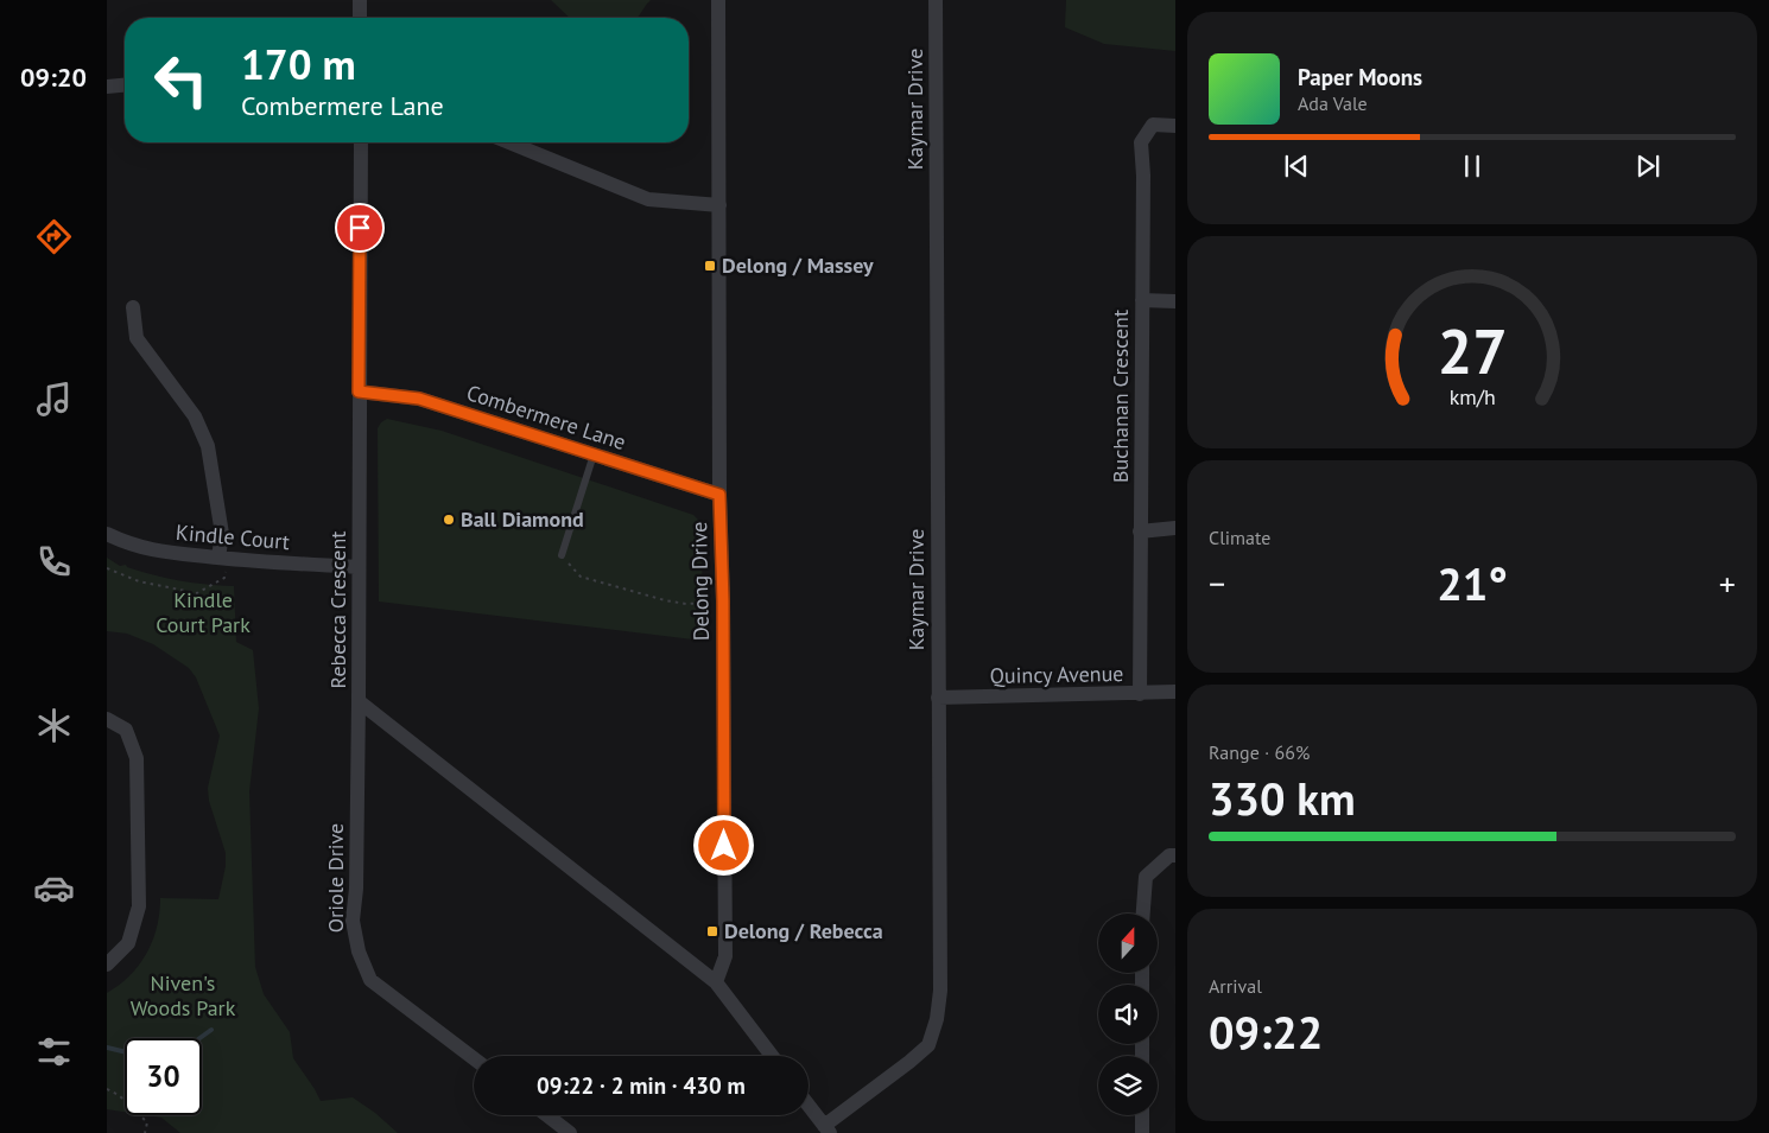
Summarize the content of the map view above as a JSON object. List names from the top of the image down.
{
  "streets": {
    "street": [
      "Kaymar Drive",
      "Buchanan Crescent",
      "Combermere Lane",
      "Kindle Court",
      "Delong Drive",
      "Rebecca Crescent",
      "Quincy Avenue",
      "Oriole Drive"
    ]
  },
  "crossings": [
    ["Kaymar Drive", "Quincy Avenue"],
    ["Buchanan Crescent", "Quincy Avenue"],
    ["Combermere Lane", "Delong Drive"],
    ["Combermere Lane", "Rebecca Crescent"],
    ["Kindle Court", "Rebecca Crescent"],
    ["Delong Drive", "Rebecca Crescent"],
    ["Rebecca Crescent", "Oriole Drive"]
  ],
  "parks": ["Kindle Court Park", "Niven's Woods Park"],
  "places": {
    "transit": ["Delong / Massey", "Delong / Rebecca"],
    "other": ["Ball Diamond"]
  },
  "north": "top",
  "page": {
    "tabs": "09:20",
    "turn": ["170 m", "Combermere Lane"],
    "song": ["Paper Moons", "Ada Vale"],
    "tile": [
      "Climate",
      ["Range · 66%", "330 km"],
      ["Arrival", "09:22"]
    ],
    "heat": ["−", "21°", "+"],
    "limit": "30",
    "trip": "09:22 · 2 min · 430 m",
    "gauge": ["27", "km/h"]
  }
}
